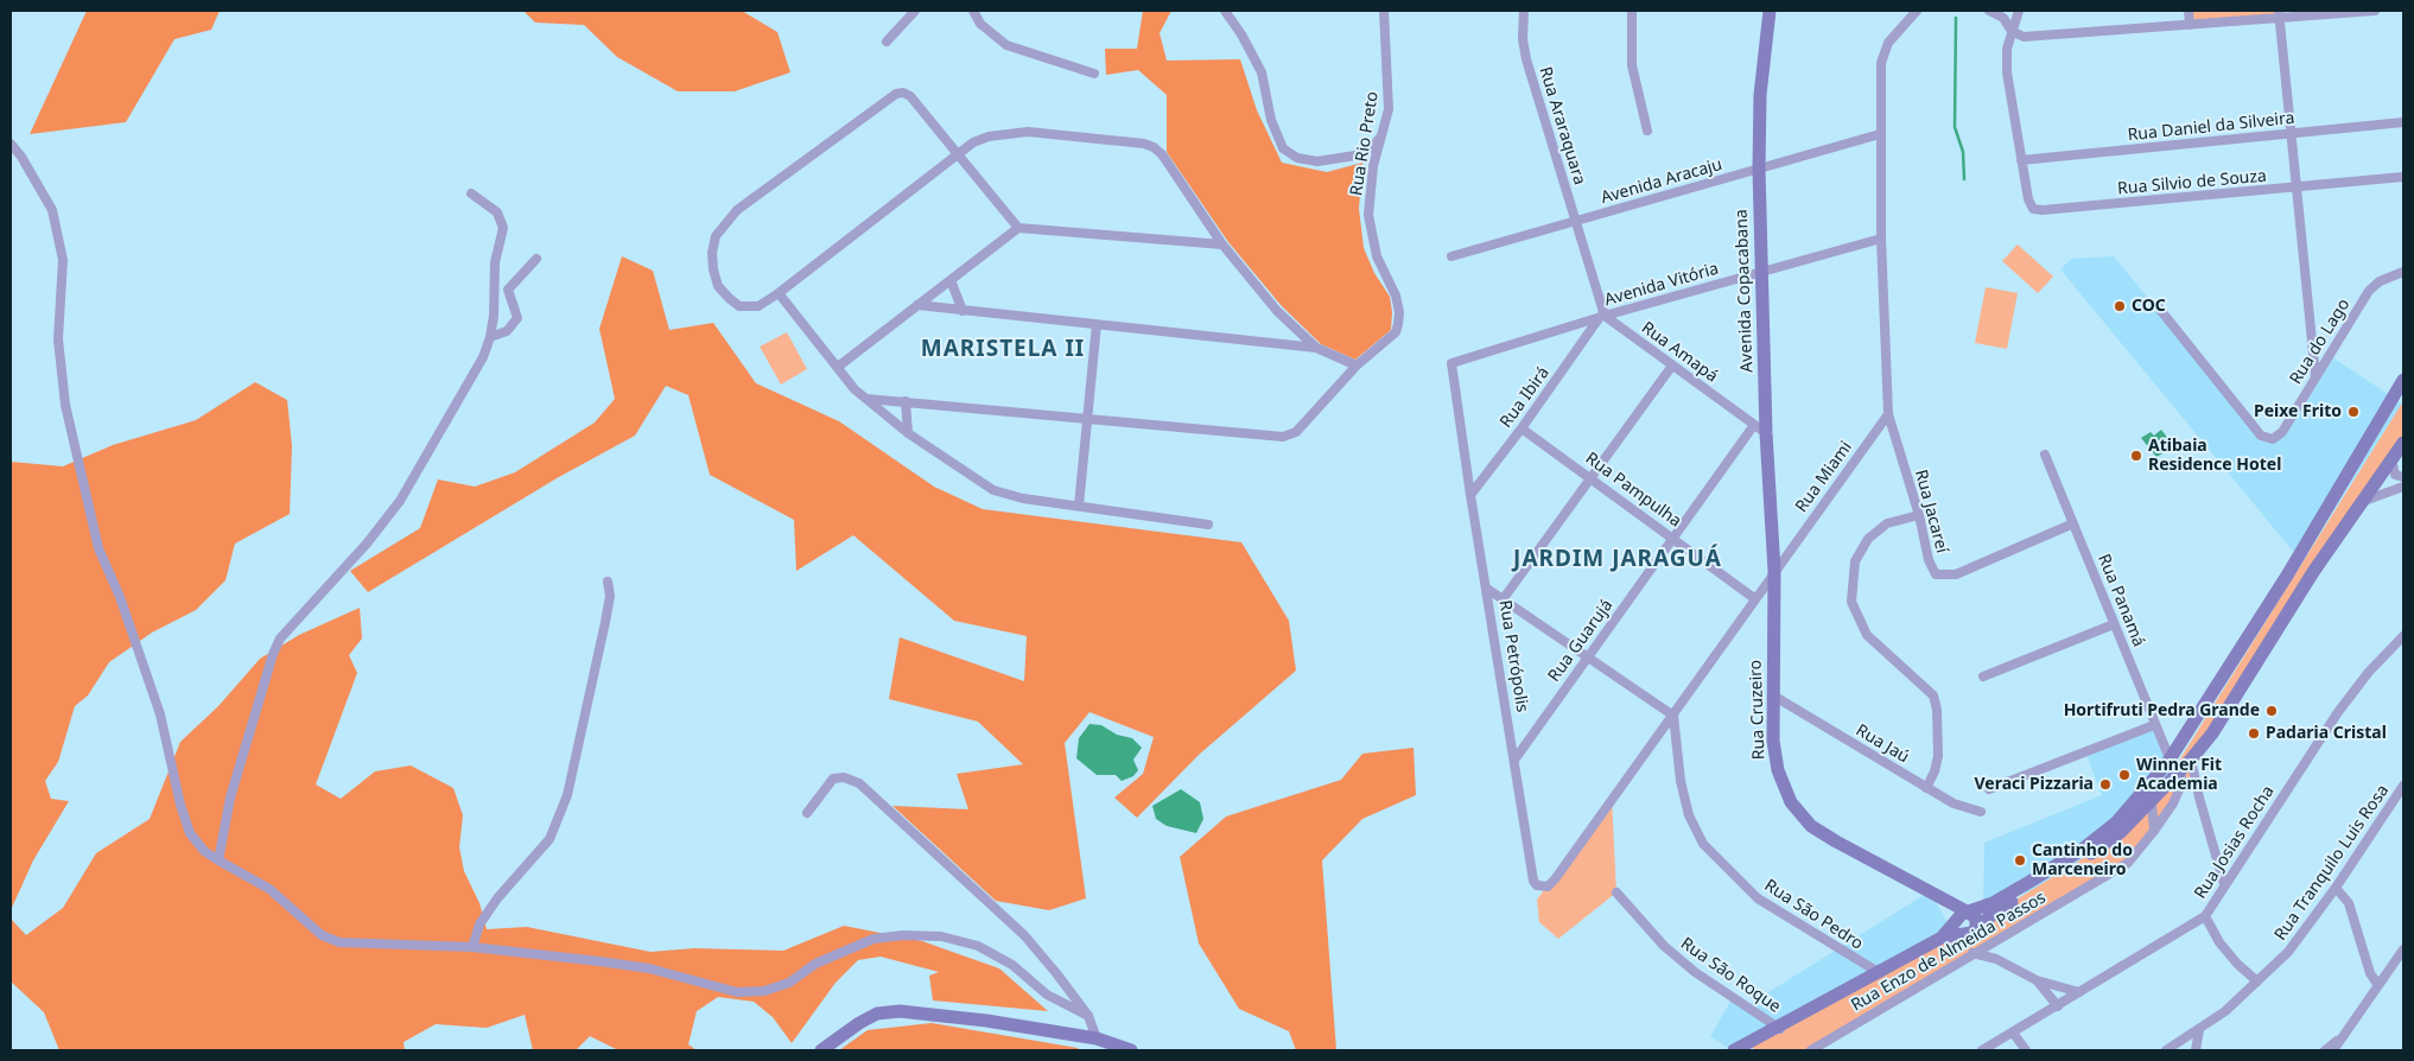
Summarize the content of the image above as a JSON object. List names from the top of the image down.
{
  "streets": {
    "main road": ["Avenida Copacabana", "Rua Cruzeiro"],
    "street": [
      "Rua Araraquara",
      "Rua Daniel da Silveira",
      "Rua Rio Preto",
      "Avenida Aracaju",
      "Rua Silvio de Souza",
      "Avenida Vitória",
      "Rua do Lago",
      "Rua Amapá",
      "Rua Ibirá",
      "Rua Miami",
      "Rua Pampulha",
      "Rua Jacareí",
      "Rua Panamá",
      "Rua Guarujá",
      "Rua Petrópolis",
      "Rua Jaú",
      "Rua Josias Rocha",
      "Rua Tranquilo Luis Rosa",
      "Rua São Pedro",
      "Rua Enzo de Almeida Passos",
      "Rua São Roque"
    ]
  },
  "crossings": [
    ["Rua Araraquara", "Avenida Aracaju"],
    ["Rua Araraquara", "Avenida Vitória"],
    ["Rua Araraquara", "Rua Amapá"],
    ["Rua Araraquara", "Rua Ibirá"],
    ["Rua Daniel da Silveira", "Rua Silvio de Souza"],
    ["Avenida Aracaju", "Avenida Copacabana"],
    ["Avenida Vitória", "Avenida Copacabana"],
    ["Avenida Vitória", "Rua Amapá"],
    ["Avenida Vitória", "Rua Ibirá"],
    ["Avenida Vitória", "Rua Petrópolis"],
    ["Avenida Copacabana", "Rua Amapá"],
    ["Avenida Copacabana", "Rua Miami"],
    ["Avenida Copacabana", "Rua Cruzeiro"],
    ["Rua Amapá", "Rua Ibirá"],
    ["Rua Amapá", "Rua Guarujá"],
    ["Rua Ibirá", "Rua Pampulha"],
    ["Rua Ibirá", "Rua Petrópolis"],
    ["Rua Miami", "Rua Pampulha"],
    ["Rua Miami", "Rua Jacareí"],
    ["Rua Miami", "Rua Petrópolis"],
    ["Rua Miami", "Rua Cruzeiro"],
    ["Rua Miami", "Rua São Pedro"],
    ["Rua Pampulha", "Rua Guarujá"],
    ["Rua Jacareí", "Rua Panamá"],
    ["Rua Guarujá", "Rua Petrópolis"],
    ["Rua Cruzeiro", "Rua Jaú"]
  ],
  "districts": ["MARISTELA II", "JARDIM JARAGUÁ"],
  "places": [
    "COC",
    "Peixe Frito",
    "Atibaia Residence Hotel",
    "Hortifruti Pedra Grande",
    "Padaria Cristal",
    "Winner Fit Academia",
    "Veraci Pizzaria",
    "Cantinho do Marceneiro"
  ]
}
